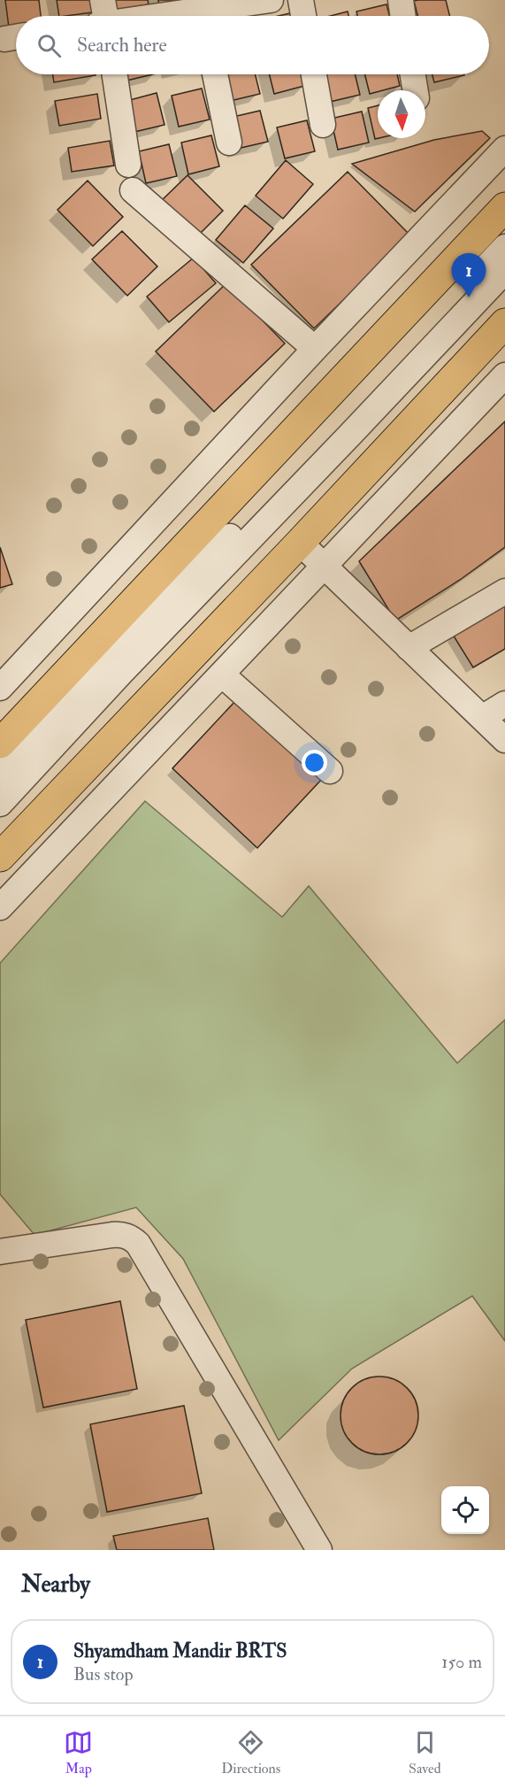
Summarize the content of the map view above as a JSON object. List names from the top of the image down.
{
  "north": "bottom",
  "page": {
    "search": "Search here",
    "pins": "1",
    "heading": "Nearby",
    "list": [
      {
        "mark": "1",
        "name": "Shyamdham Mandir BRTS",
        "note": "Bus stop",
        "value": "150 m"
      }
    ],
    "nav": ["Map", "Directions", "Saved"]
  }
}
